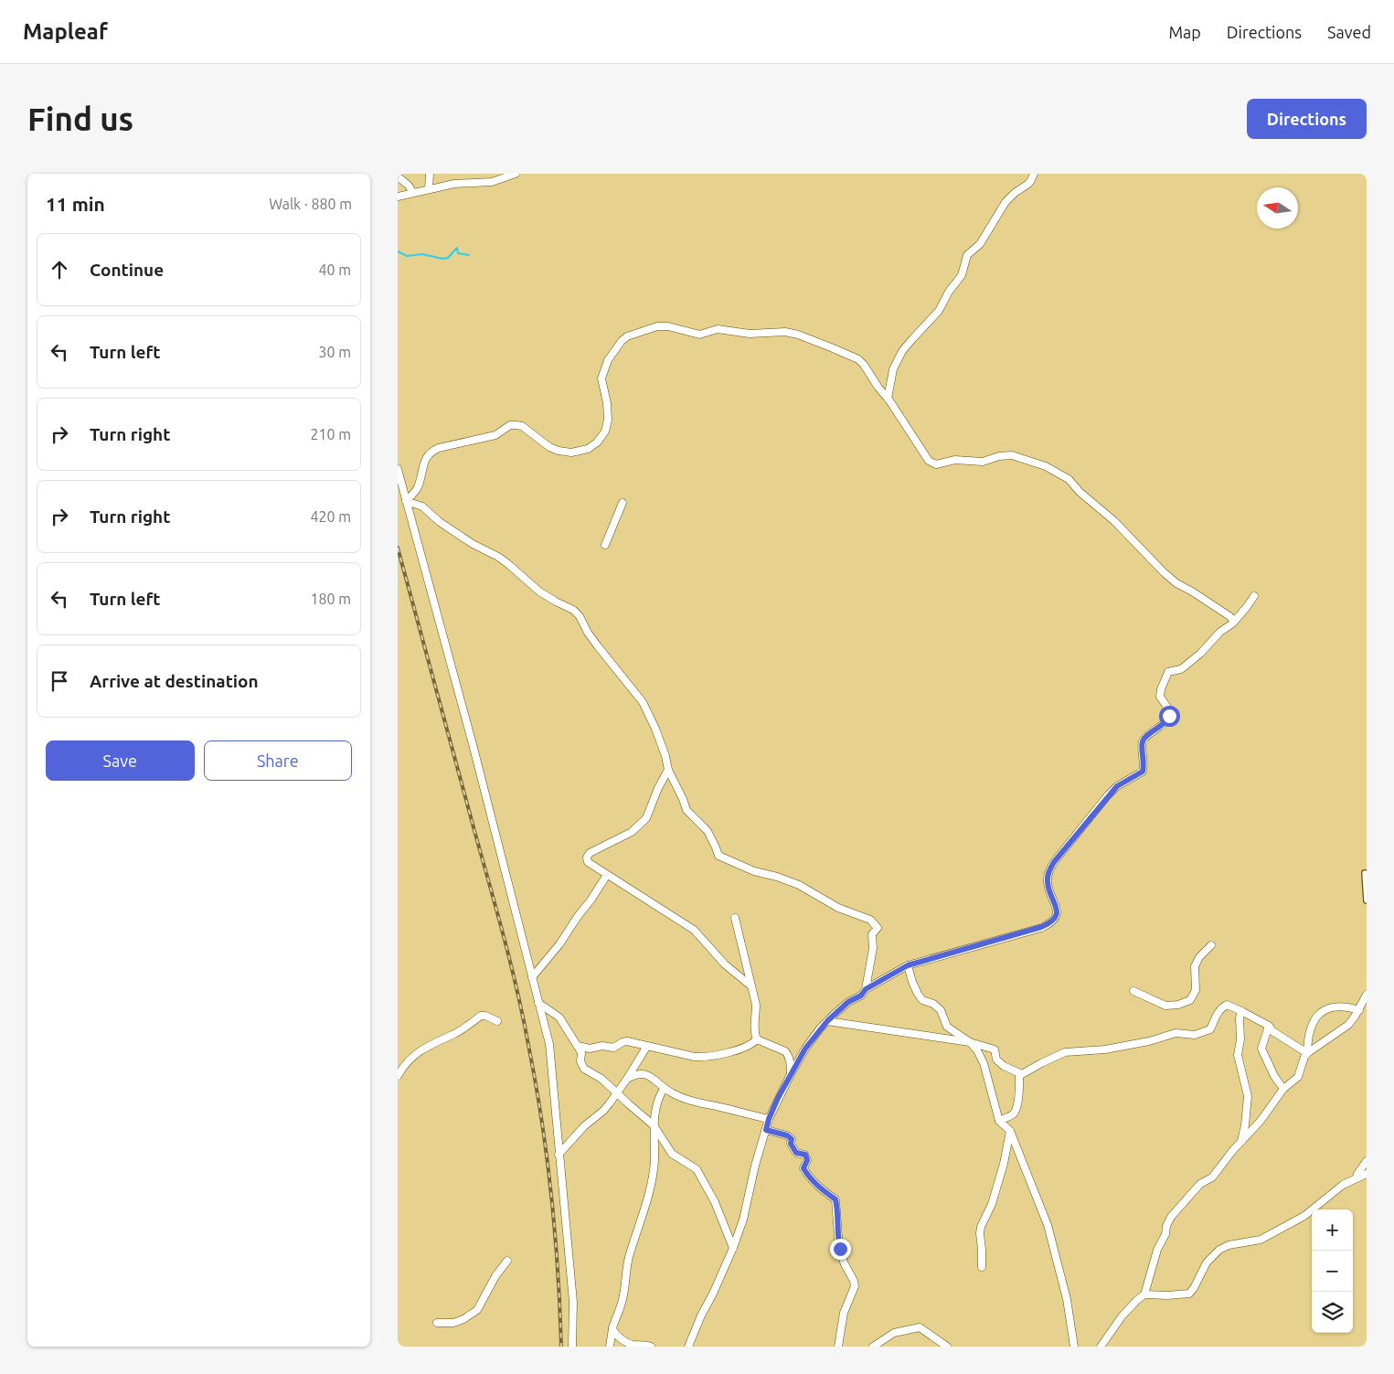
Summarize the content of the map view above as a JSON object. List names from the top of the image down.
{
  "north": "left",
  "page": {
    "header": "Mapleaf",
    "nav": ["Map", "Directions", "Saved"],
    "buttons": [
      "Directions",
      ["Save", "Share"]
    ],
    "title": "Find us",
    "heading": ["11 min", "Walk · 880 m"],
    "list": [
      ["Continue", "40 m"],
      ["Turn left", "30 m"],
      ["Turn right", "210 m"],
      ["Turn right", "420 m"],
      ["Turn left", "180 m"],
      "Arrive at destination"
    ],
    "map_buttons": ["+", "−"]
  }
}
